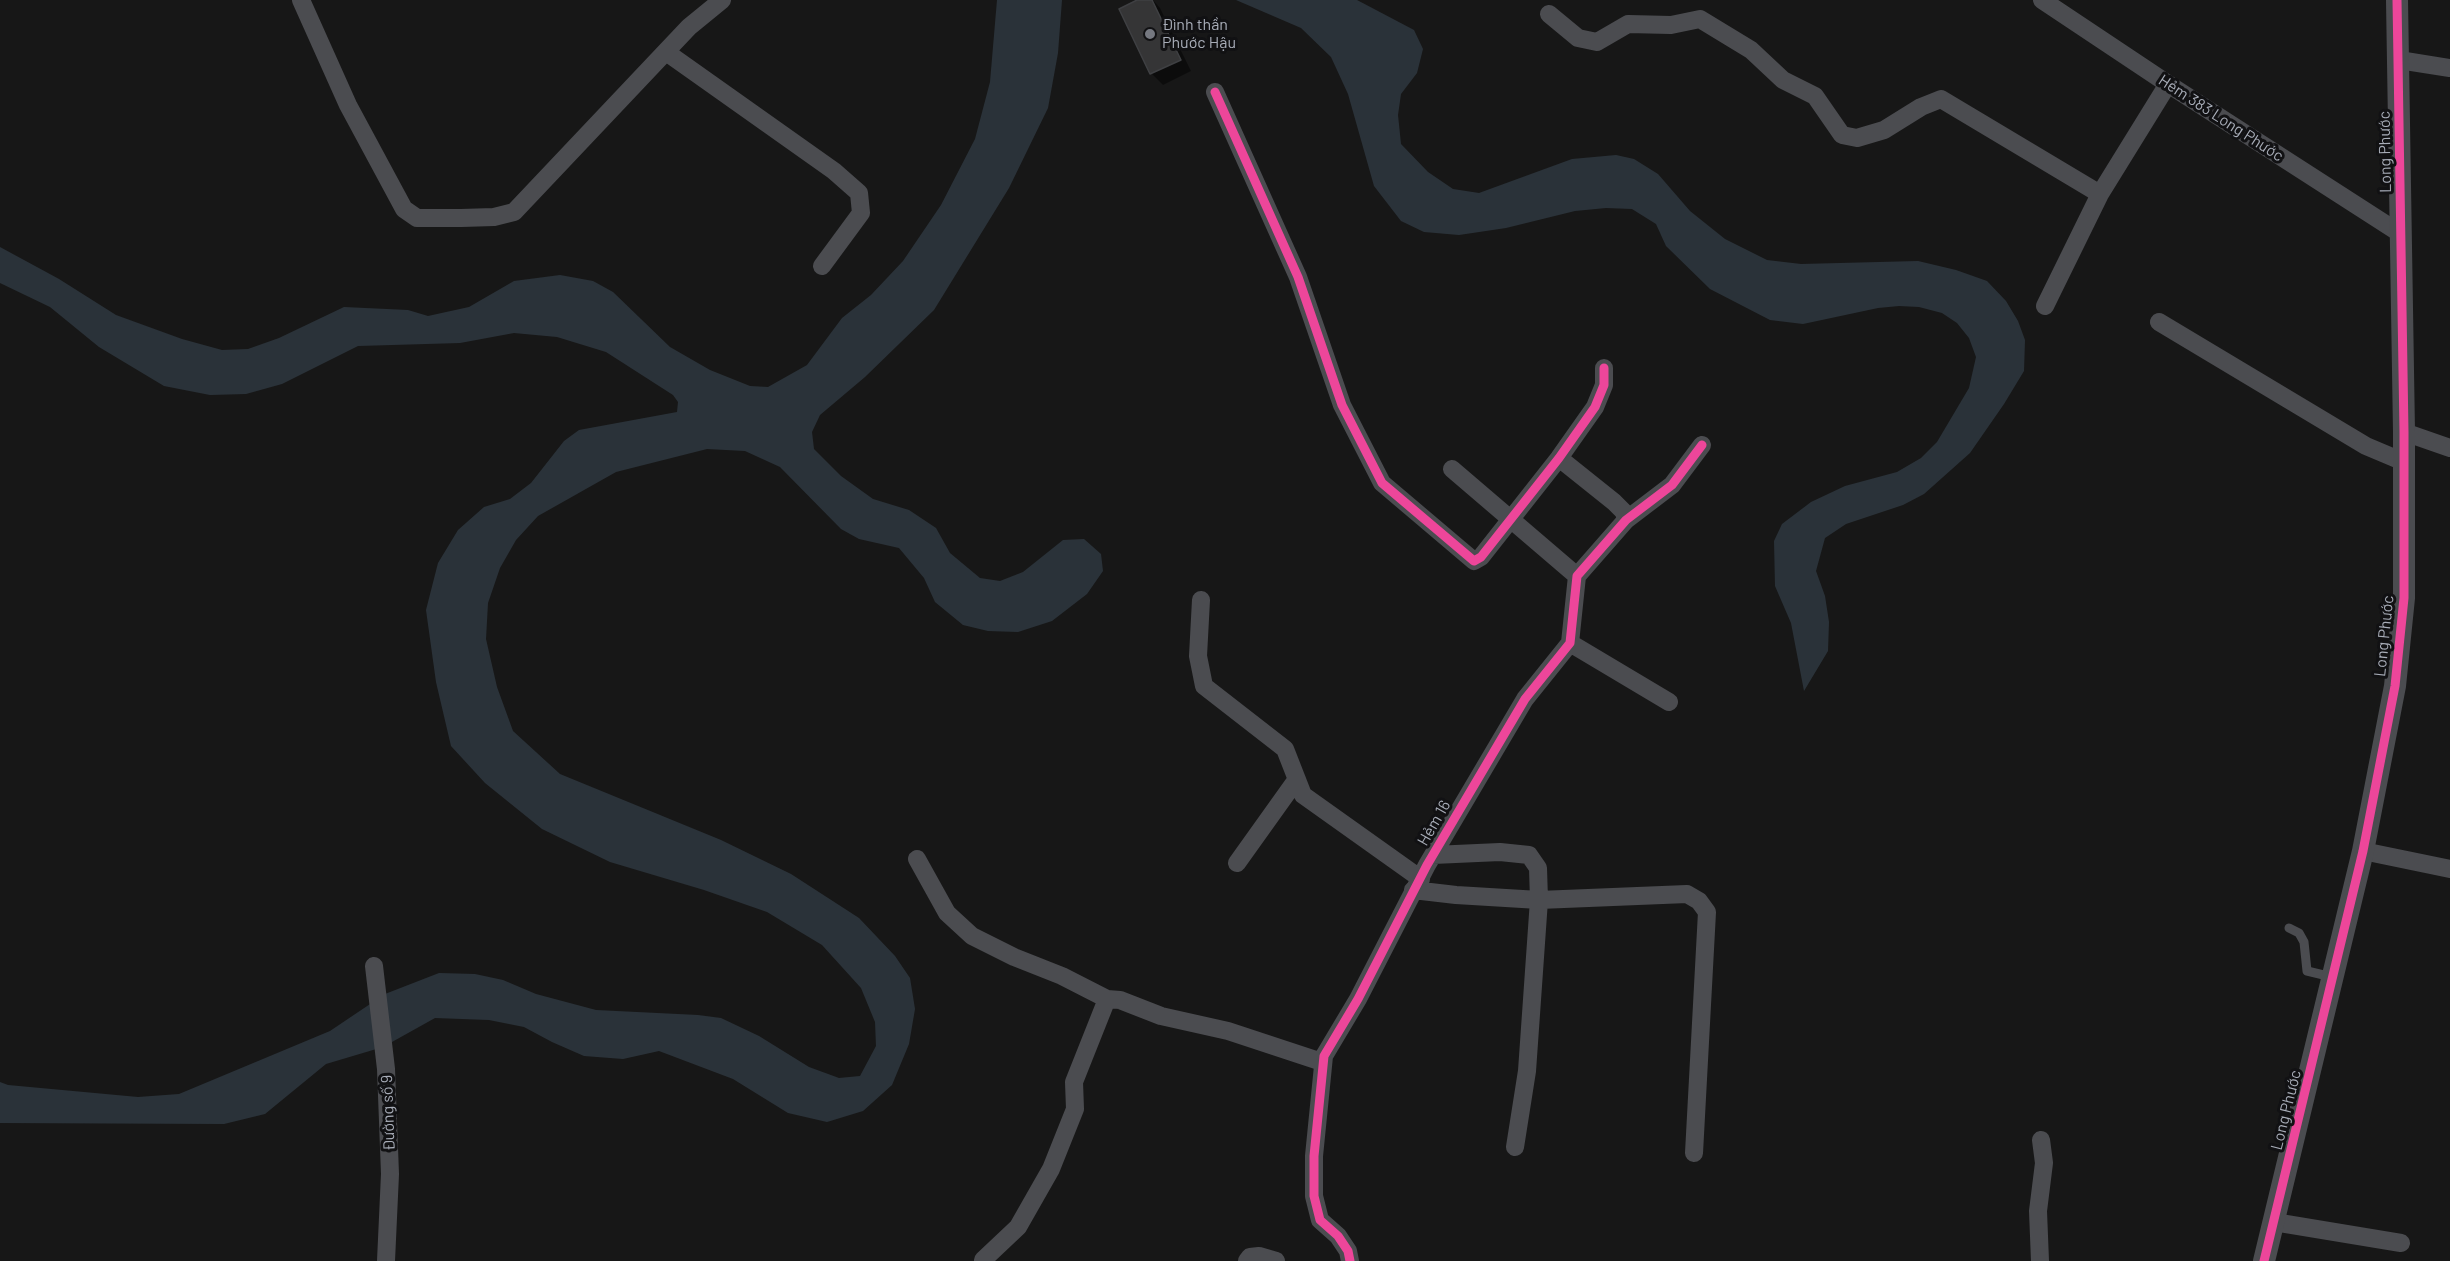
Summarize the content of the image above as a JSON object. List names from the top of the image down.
{
  "streets": {
    "street": [
      "Hẻm 383 Long Phước",
      "Long Phước",
      "Hẻm 16",
      "Đường số 9"
    ]
  },
  "crossings": [
    ["Hẻm 383 Long Phước", "Long Phước"]
  ],
  "places": ["Đình thần Phước Hậu"]
}
